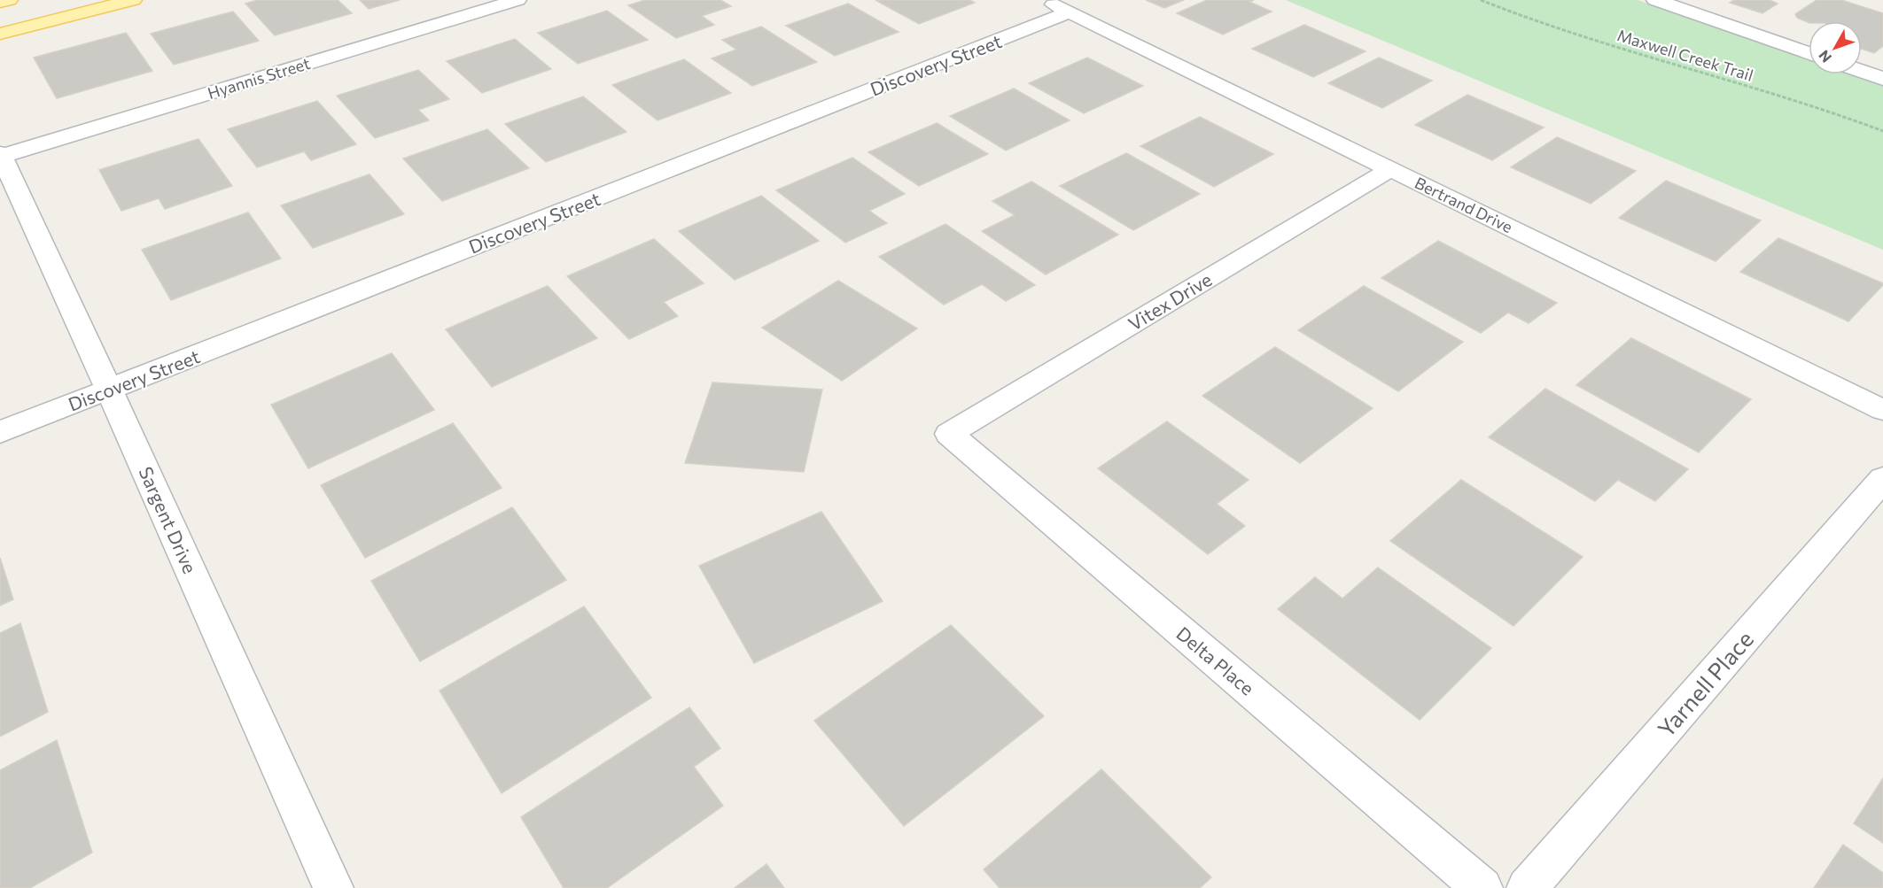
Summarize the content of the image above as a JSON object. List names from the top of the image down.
{
  "streets": {
    "street": [
      "Discovery Street",
      "Hyannis Street",
      "Bertrand Drive",
      "Vitex Drive",
      "Sargent Drive",
      "Delta Place",
      "Yarnell Place"
    ],
    "path": ["Maxwell Creek Trail"]
  },
  "crossings": [
    ["Discovery Street", "Bertrand Drive"],
    ["Discovery Street", "Sargent Drive"],
    ["Hyannis Street", "Sargent Drive"],
    ["Bertrand Drive", "Vitex Drive"],
    ["Vitex Drive", "Delta Place"]
  ],
  "north": "bottom left"
}
